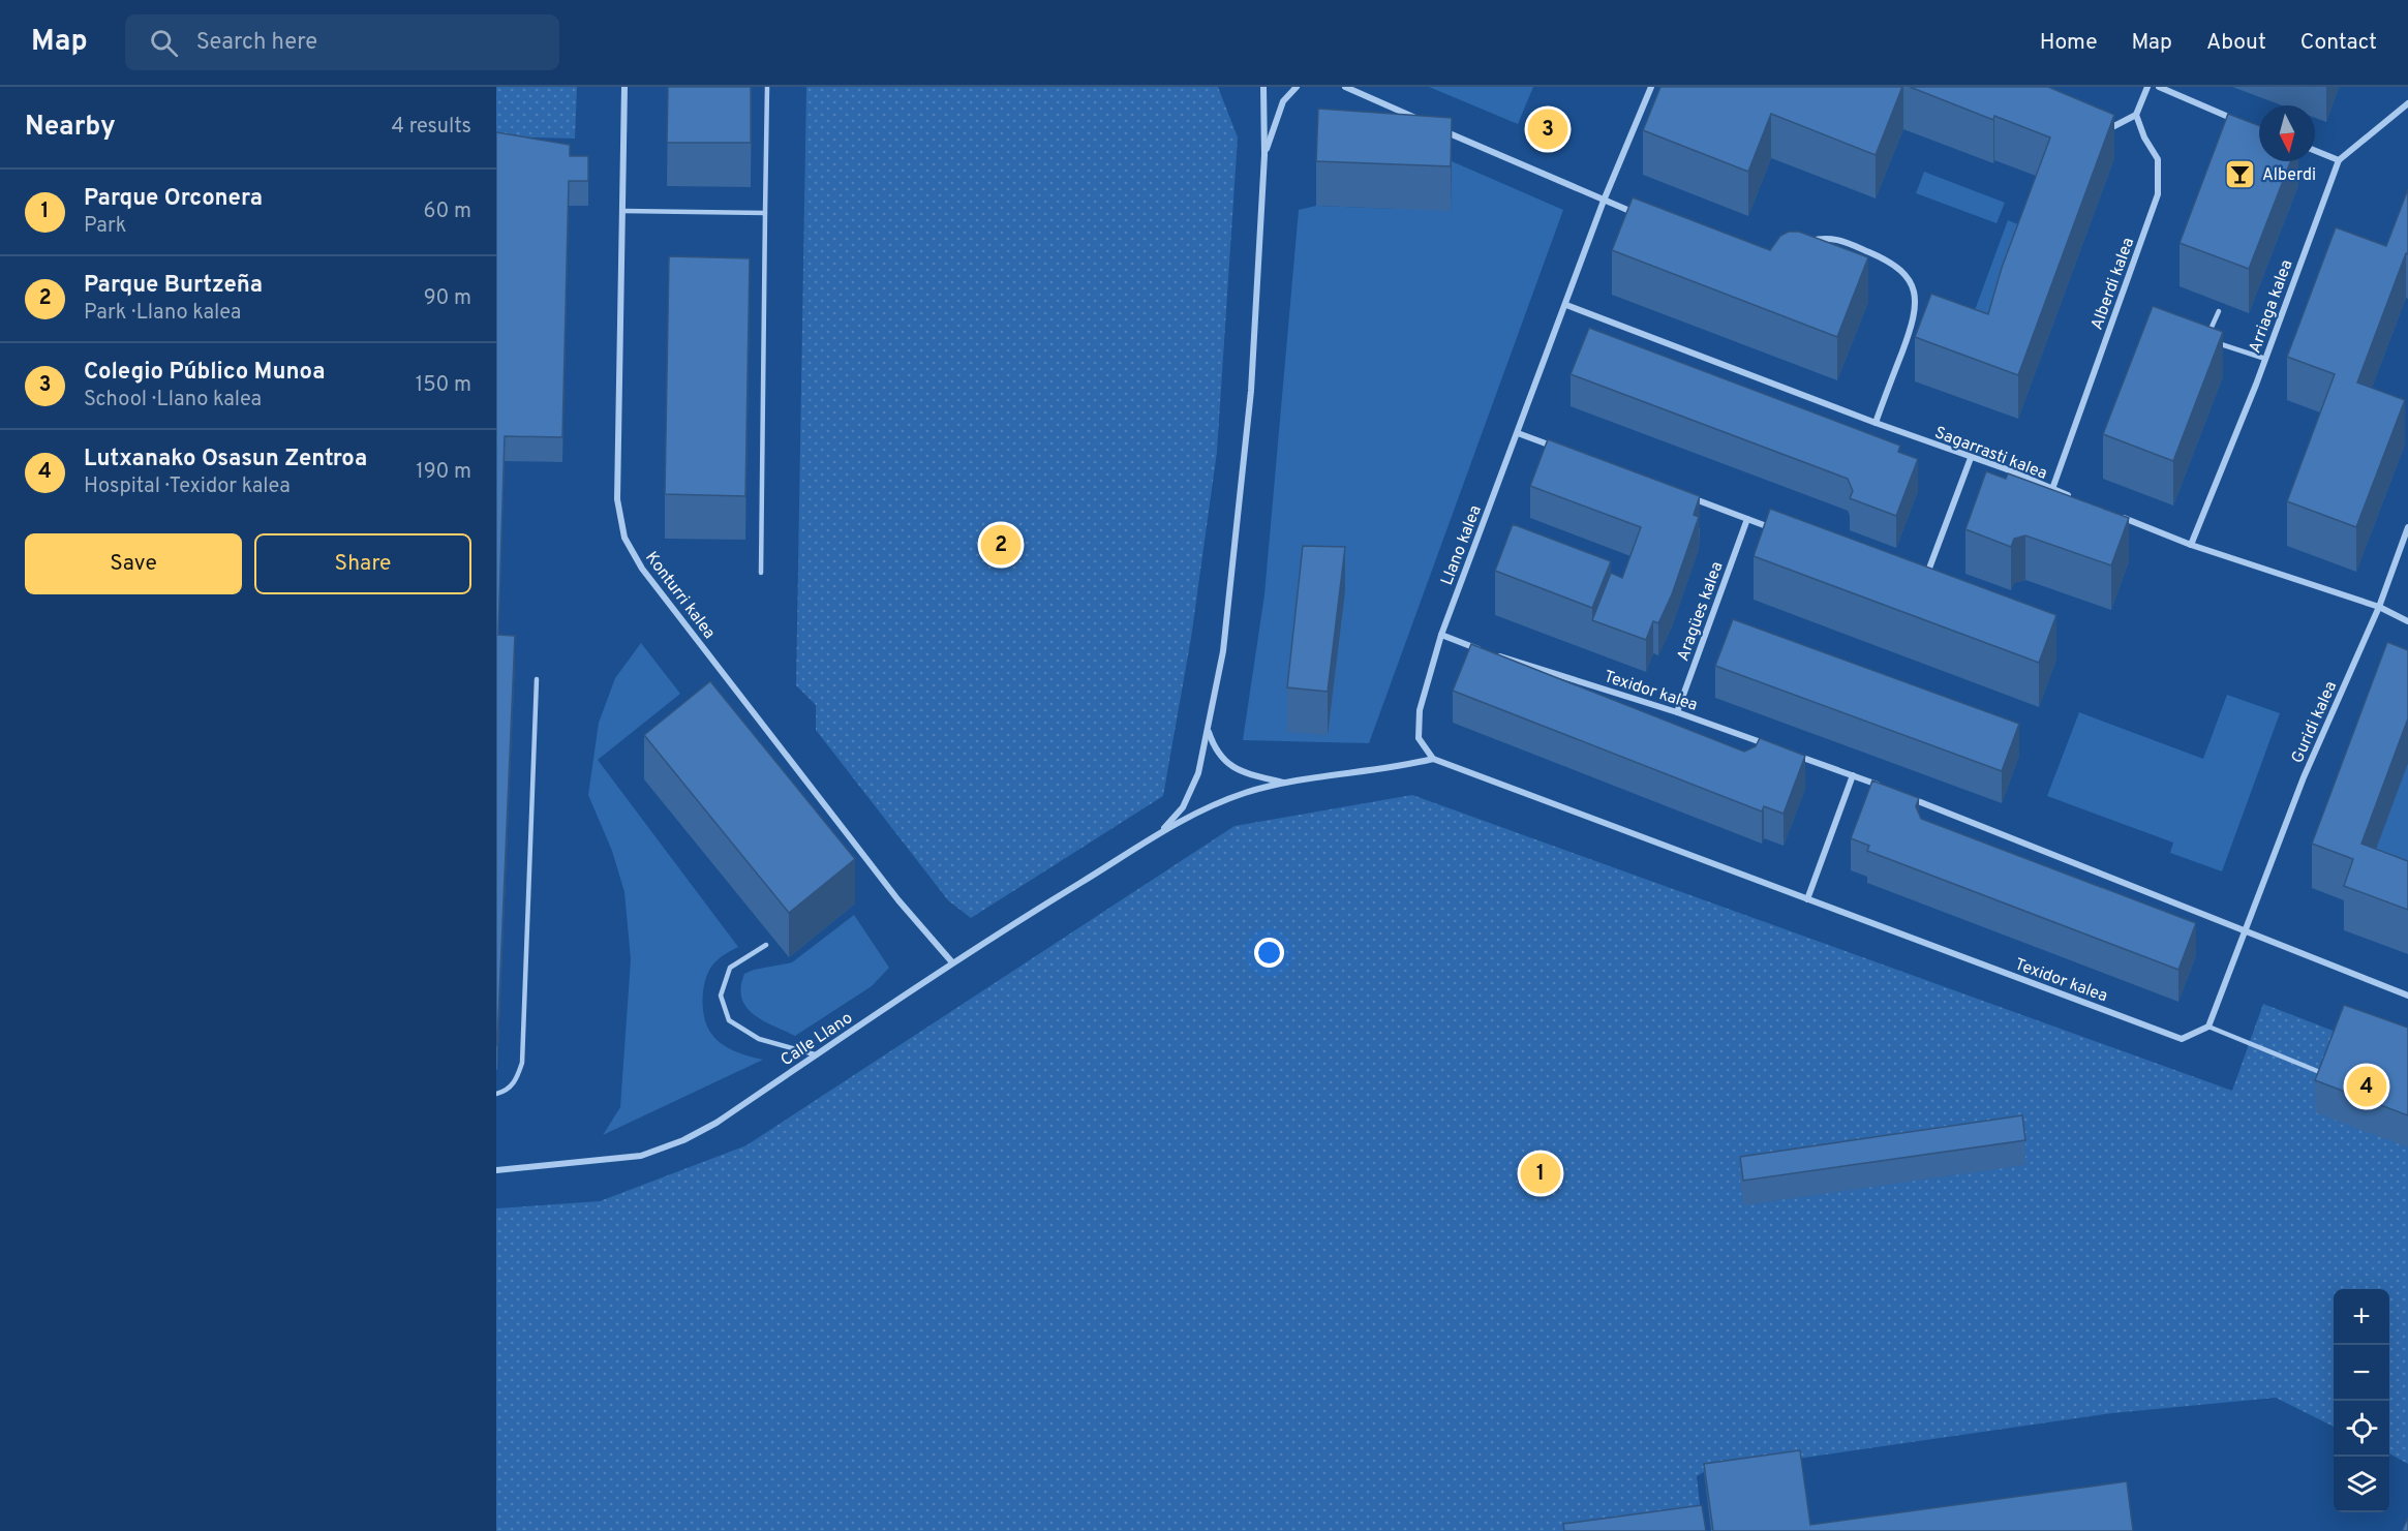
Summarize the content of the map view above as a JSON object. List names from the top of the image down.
{
  "streets": {
    "street": [
      "Alberdi kalea",
      "Arriaga kalea",
      "Sagarrasti kalea",
      "Llano kalea",
      "Konturri kalea",
      "Aragües kalea",
      "Texidor kalea",
      "Guridi kalea",
      "Calle Llano"
    ]
  },
  "crossings": [
    ["Alberdi kalea", "Sagarrasti kalea"],
    ["Sagarrasti kalea", "Llano kalea"],
    ["Llano kalea", "Texidor kalea"],
    ["Konturri kalea", "Calle Llano"],
    ["Aragües kalea", "Texidor kalea"]
  ],
  "places": {
    "bar": ["Alberdi"]
  },
  "north": "bottom",
  "page": {
    "header": "Map",
    "search": "Search here",
    "nav": [
      "Home",
      "Map",
      "About",
      "Contact"
    ],
    "heading": ["Nearby", "4 results"],
    "pins": [
      "3",
      "2",
      "4",
      "1"
    ],
    "list": [
      {
        "mark": "1",
        "name": "Parque Orconera",
        "note": "Park",
        "value": "60 m"
      },
      {
        "mark": "2",
        "name": "Parque Burtzeña",
        "note": "Park · Llano kalea",
        "value": "90 m"
      },
      {
        "mark": "3",
        "name": "Colegio Público Munoa",
        "note": "School · Llano kalea",
        "value": "150 m"
      },
      {
        "mark": "4",
        "name": "Lutxanako Osasun Zentroa",
        "note": "Hospital · Texidor kalea",
        "value": "190 m"
      }
    ],
    "buttons": ["Save", "Share"],
    "map_buttons": ["+", "−"]
  }
}
